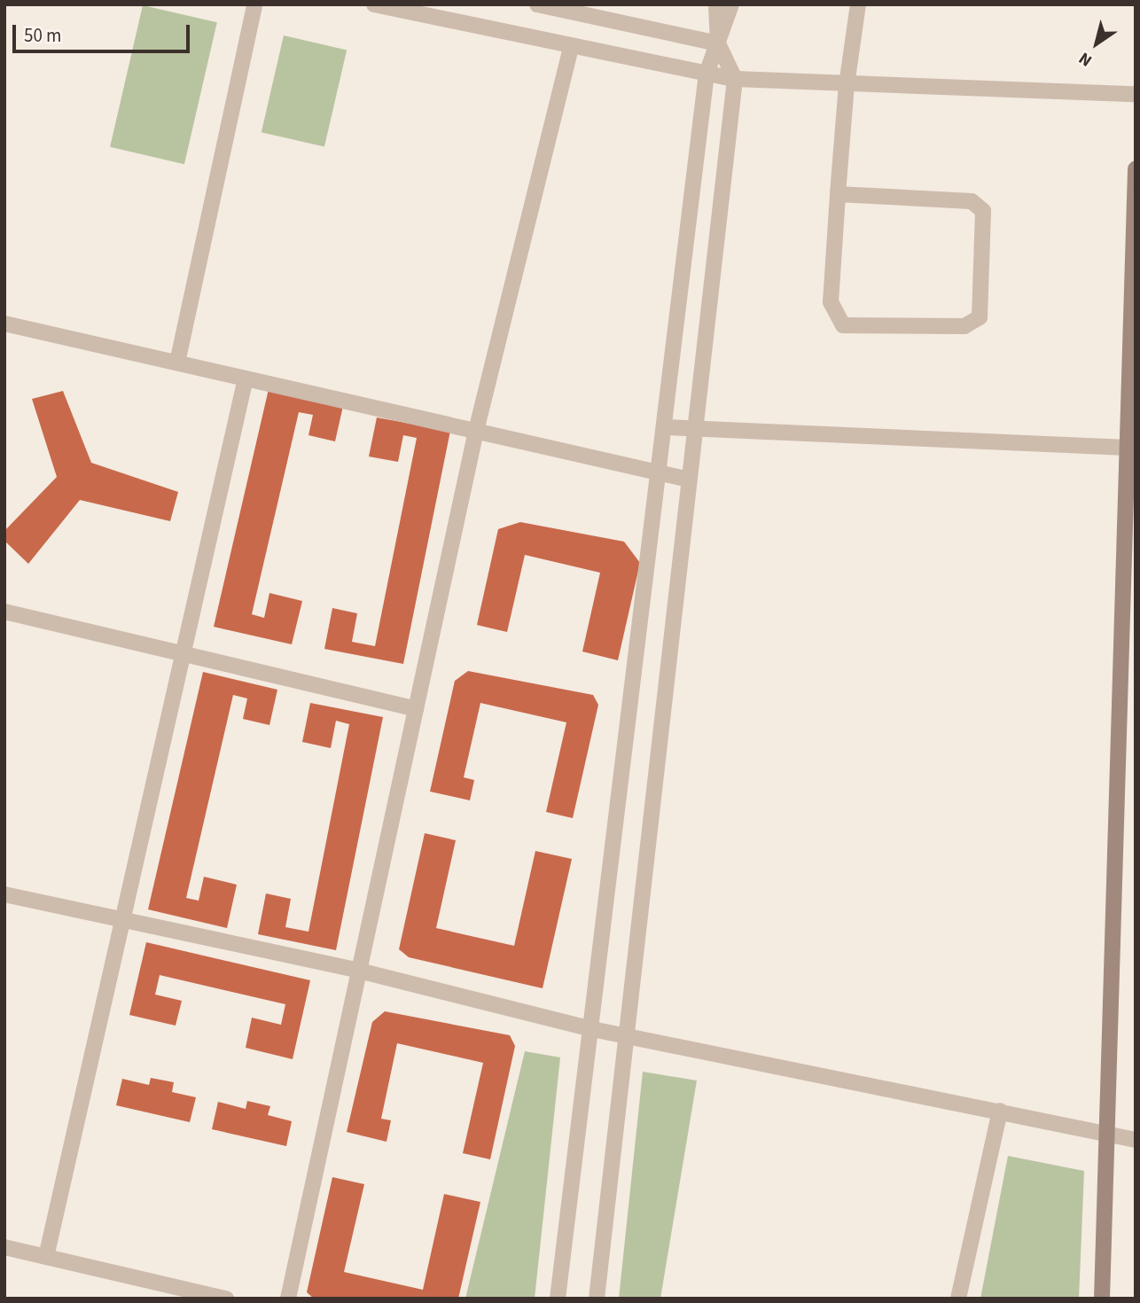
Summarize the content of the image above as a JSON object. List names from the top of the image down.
{
  "scale_bar": "50 m",
  "north": "bottom left"
}
